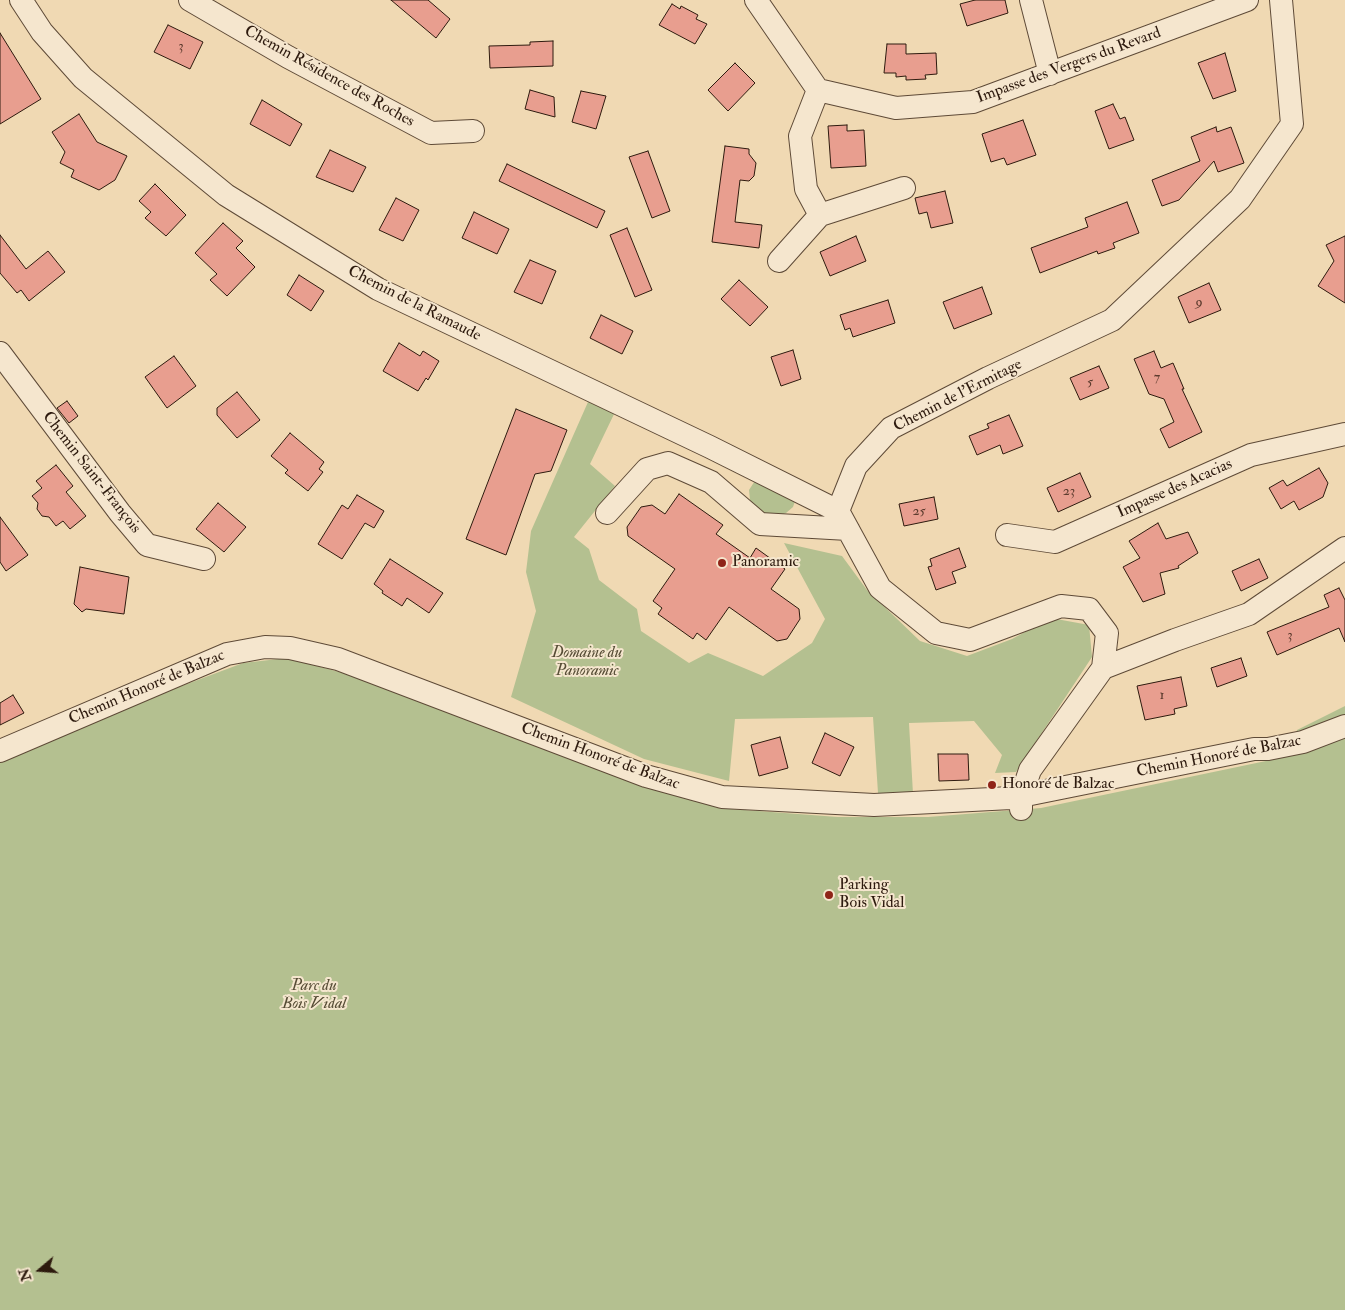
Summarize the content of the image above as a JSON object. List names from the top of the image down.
{
  "streets": {
    "street": [
      "Impasse des Vergers du Revard",
      "Chemin Résidence des Roches",
      "Chemin de la Ramaude",
      "Chemin de l'Ermitage",
      "Chemin Saint-François",
      "Impasse des Acacias",
      "Chemin Honoré de Balzac"
    ]
  },
  "crossings": [
    ["Chemin de la Ramaude", "Chemin de l'Ermitage"]
  ],
  "parks": ["Domaine du Panoramic", "Parc du Bois Vidal"],
  "places": ["Panoramic", "Honoré de Balzac", "Parking Bois Vidal"],
  "house_numbers": [
    "3",
    "9",
    "7",
    "5",
    "23",
    "25",
    "3",
    "1"
  ],
  "north": "left"
}
